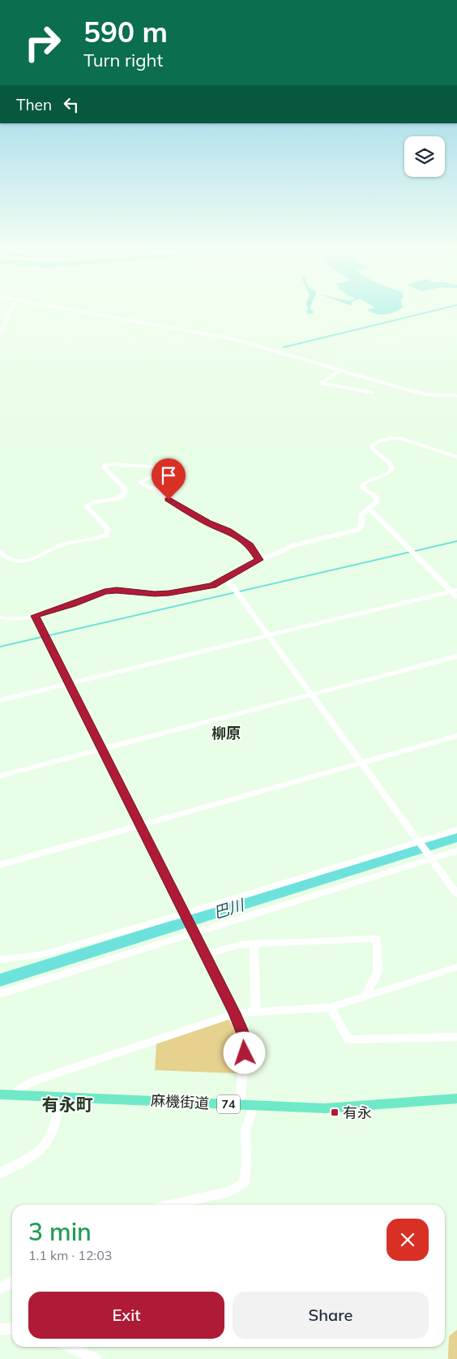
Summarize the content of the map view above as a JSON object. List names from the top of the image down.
{
  "streets": {
    "main road": ["麻機街道", "74"]
  },
  "districts": ["柳原", "有永町"],
  "water": ["巴川"],
  "places": {
    "transit": ["有永"]
  },
  "page": {
    "turn": ["590 m", "Turn right"],
    "then": "Then",
    "heading": ["3 min", "1.1 km · 12:03"],
    "buttons": ["Exit", "Share"]
  }
}
